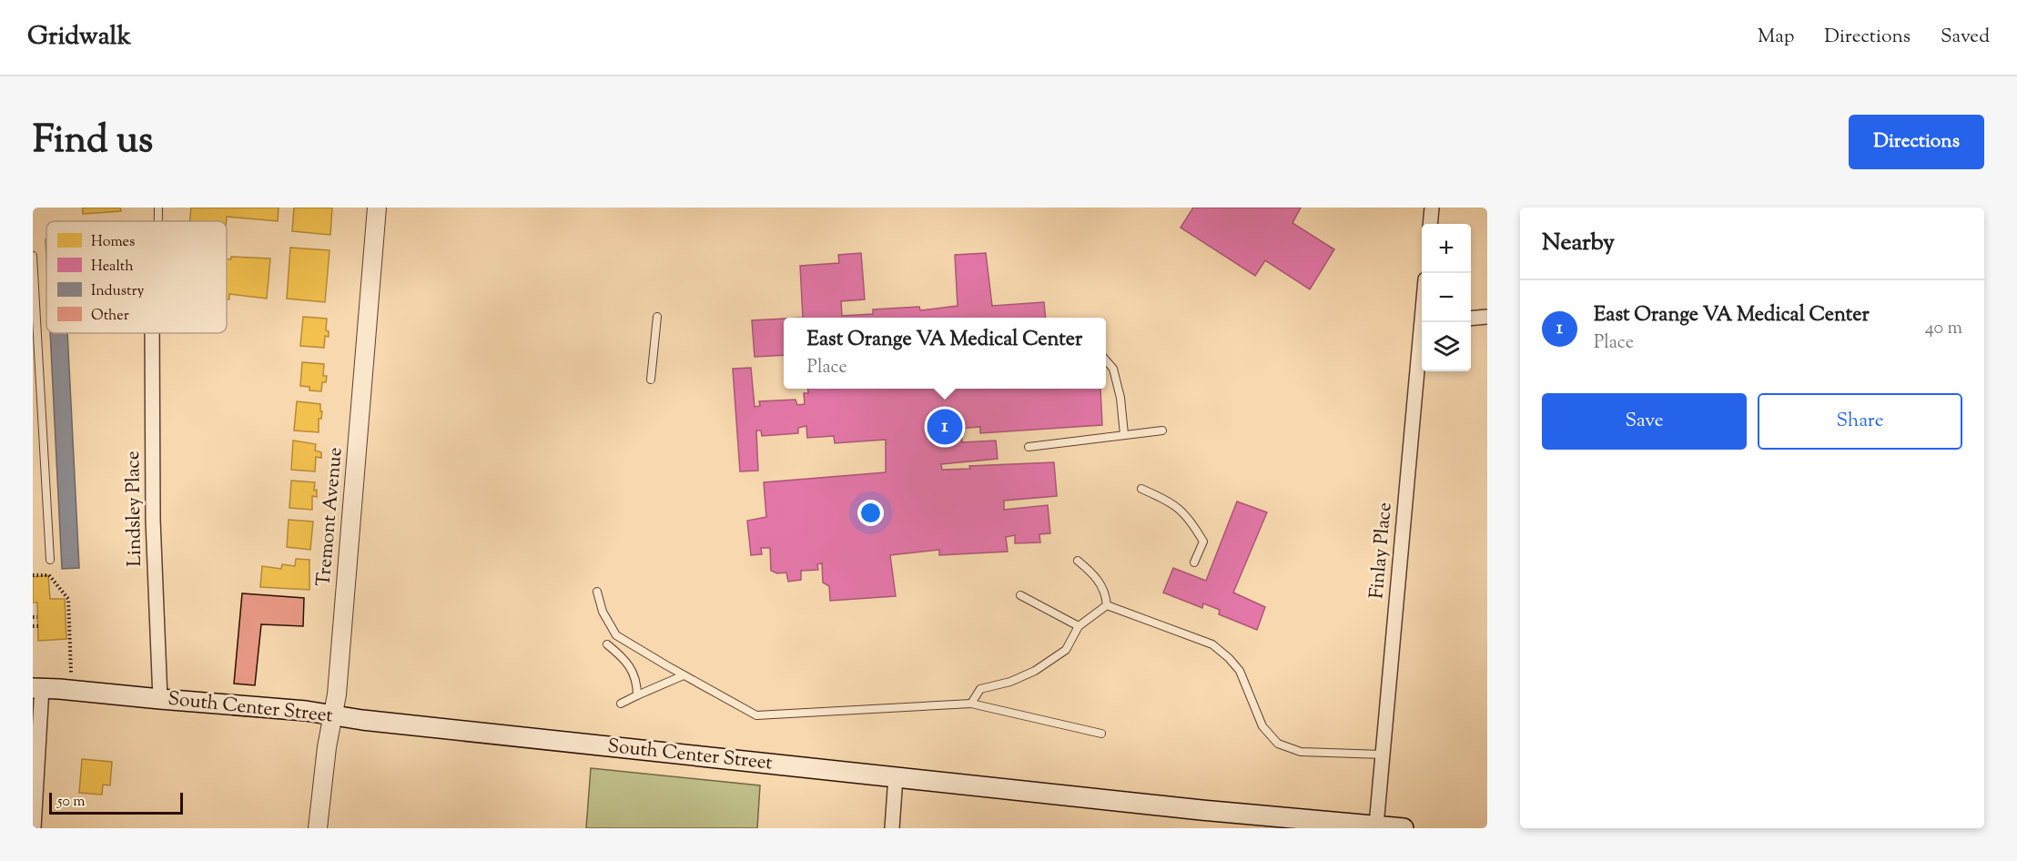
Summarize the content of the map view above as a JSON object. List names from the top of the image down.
{
  "streets": {
    "main road": ["South Center Street"],
    "street": ["Lindsley Place", "Tremont Avenue", "Finlay Place"]
  },
  "crossings": [
    ["Lindsley Place", "South Center Street"],
    ["Tremont Avenue", "South Center Street"],
    ["Finlay Place", "South Center Street"]
  ],
  "legend": [
    "Homes",
    "Health",
    "Industry",
    "Other"
  ],
  "scale_bar": "50 m",
  "page": {
    "header": "Gridwalk",
    "nav": ["Map", "Directions", "Saved"],
    "title": "Find us",
    "buttons": [
      "Directions",
      ["Save", "Share"]
    ],
    "heading": "Nearby",
    "map_buttons": ["+", "−"],
    "list": [
      {
        "mark": "1",
        "name": "East Orange VA Medical Center",
        "note": "Place",
        "value": "40 m"
      }
    ],
    "popup": ["East Orange VA Medical Center", "Place"],
    "pins": "1",
    "scale": "50 m"
  }
}
